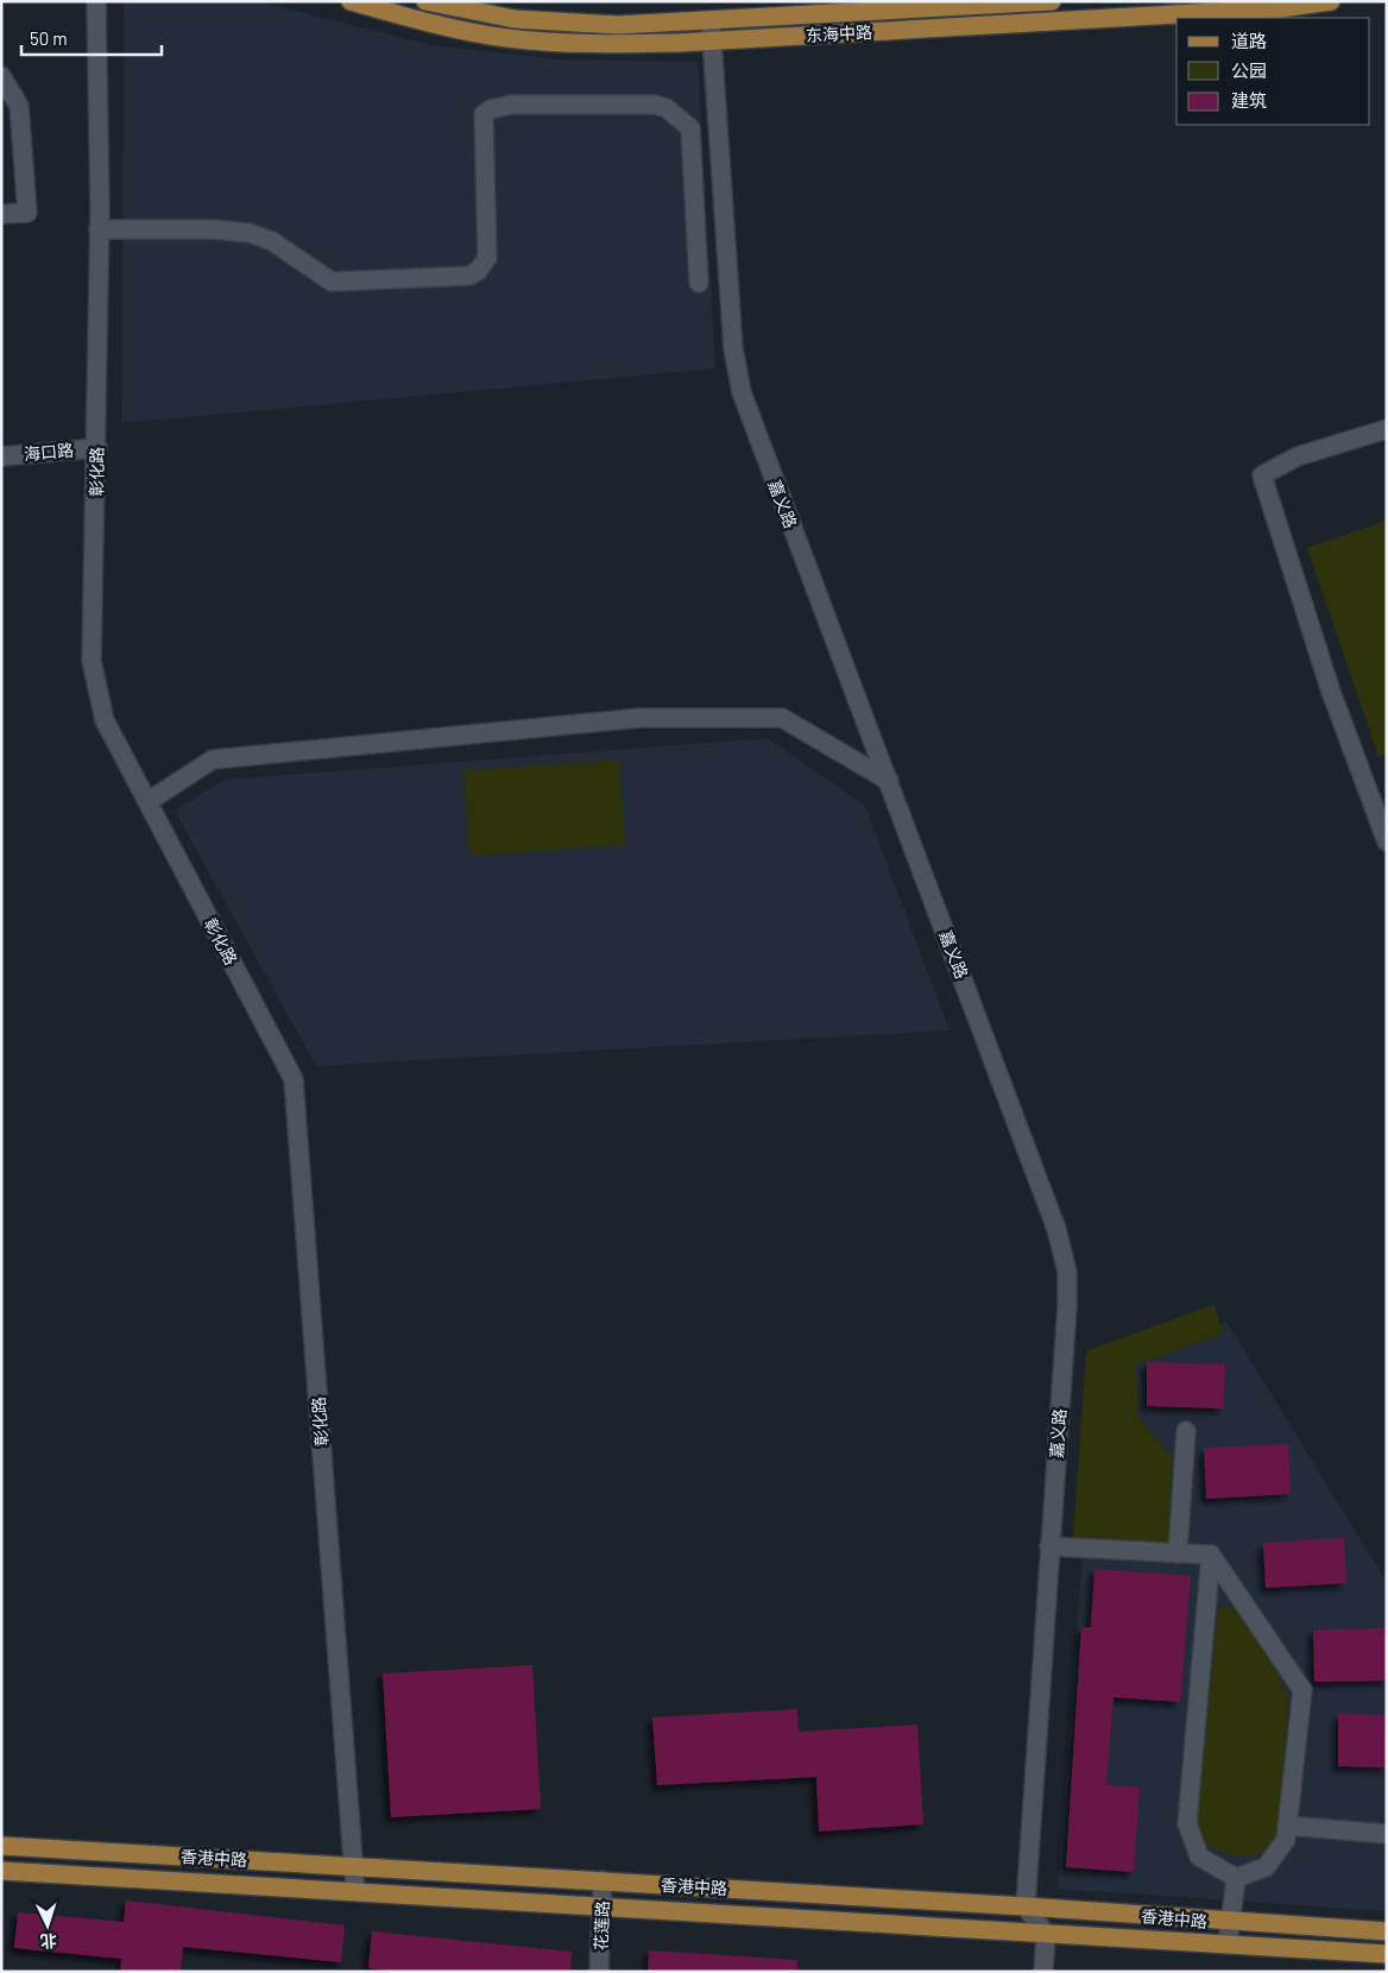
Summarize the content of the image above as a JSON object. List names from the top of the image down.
{
  "streets": {
    "main road": ["东海中路", "香港中路"],
    "street": [
      "海口路",
      "彰化路",
      "嘉义路",
      "花莲路"
    ]
  },
  "crossings": [
    ["东海中路", "嘉义路"],
    ["海口路", "彰化路"],
    ["彰化路", "香港中路"],
    ["嘉义路", "香港中路"],
    ["香港中路", "花莲路"]
  ],
  "legend": ["道路", "公园", "建筑"],
  "scale_bar": "50 m",
  "north": "bottom"
}
